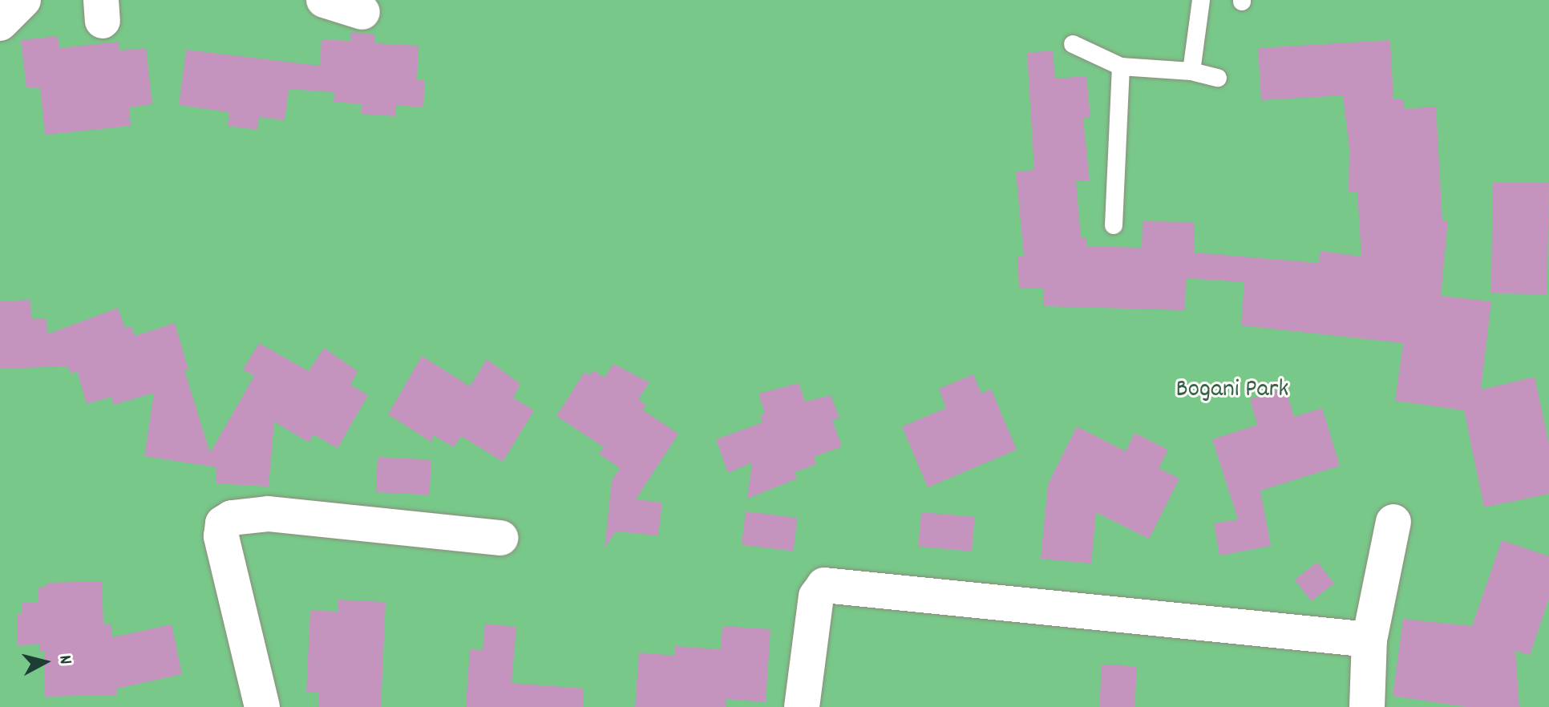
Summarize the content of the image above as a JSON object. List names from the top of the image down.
{
  "parks": ["Bogani Park"],
  "north": "right"
}
